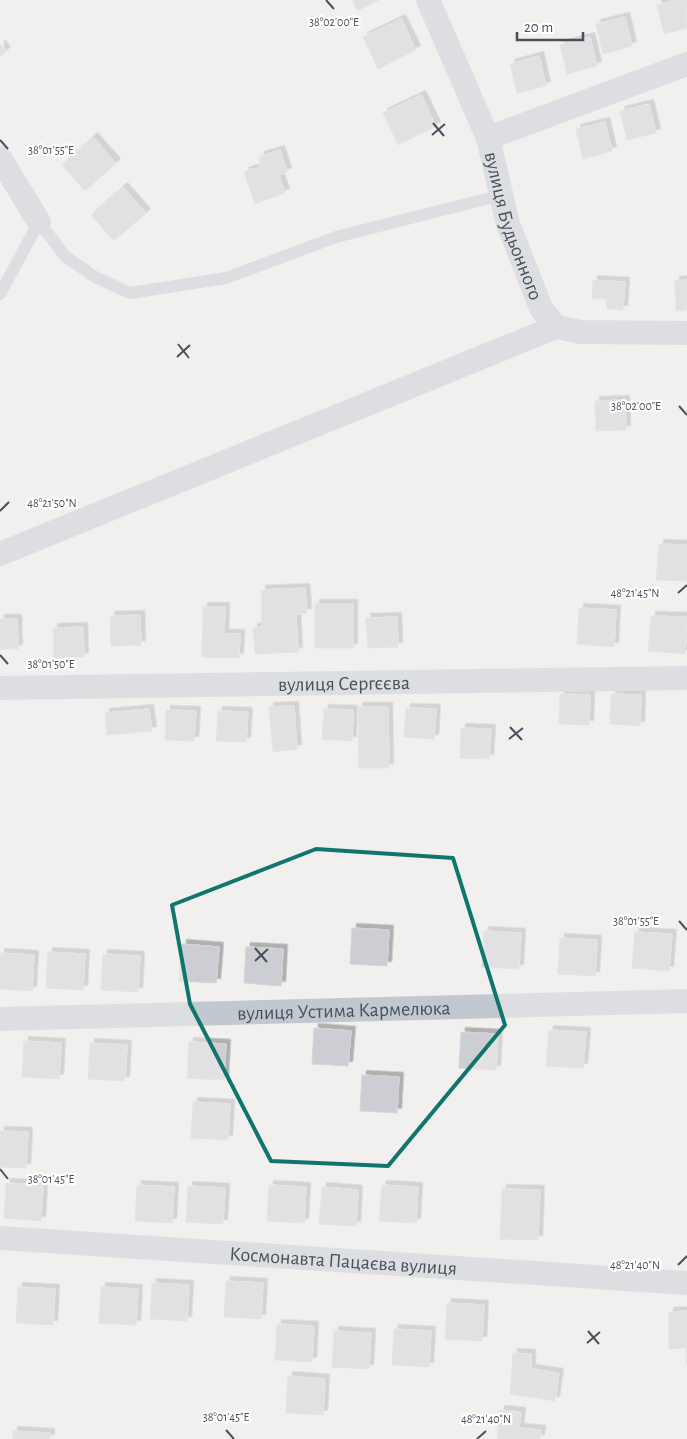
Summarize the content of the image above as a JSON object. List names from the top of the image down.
{
  "streets": {
    "street": [
      "вулиця Будьонного",
      "вулиця Сергєєва",
      "вулиця Устима Кармелюка",
      "Космонавта Пацаєва вулиця"
    ]
  },
  "scale_bar": "20 m",
  "coordinates": [
    "38°02'00\"E",
    "38°01'55\"E",
    "48°21'50\"N",
    "48°21'45\"N",
    "38°01'50\"E",
    "38°01'45\"E",
    "48°21'40\"N"
  ]
}
